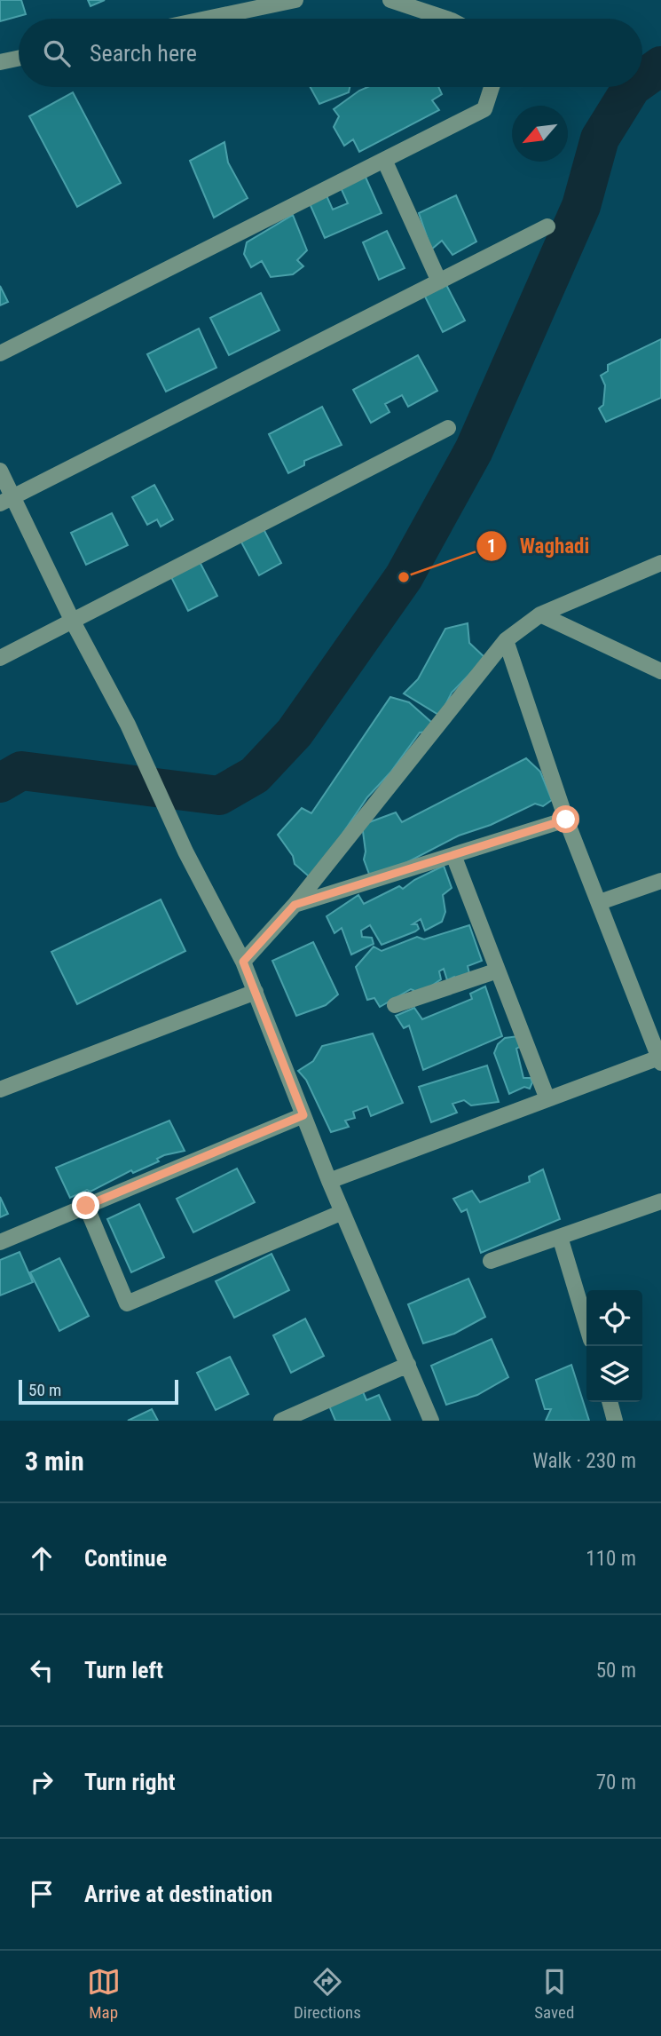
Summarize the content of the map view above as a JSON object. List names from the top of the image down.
{
  "places": ["Waghadi"],
  "scale_bar": "50 m",
  "north": "bottom left",
  "page": {
    "search": "Search here",
    "scale": "50 m",
    "heading": ["3 min", "Walk · 230 m"],
    "list": [
      ["Continue", "110 m"],
      ["Turn left", "50 m"],
      ["Turn right", "70 m"],
      "Arrive at destination"
    ],
    "nav": ["Map", "Directions", "Saved"]
  }
}
